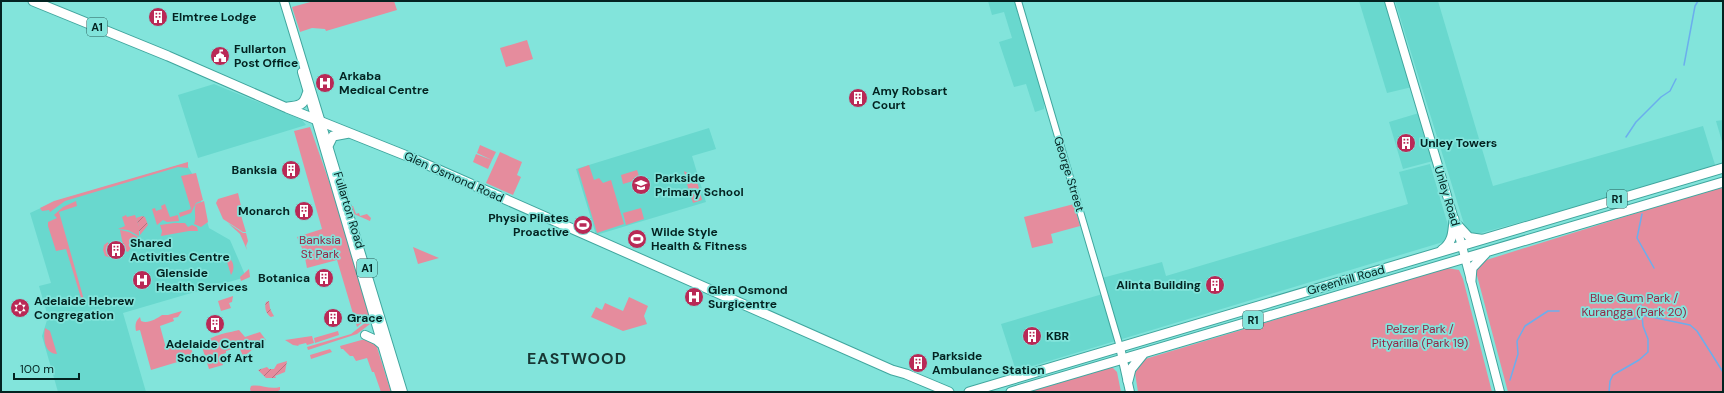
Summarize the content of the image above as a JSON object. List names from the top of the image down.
{
  "streets": {
    "highway": [
      "A1",
      "Glen Osmond Road",
      "R1",
      "Greenhill Road"
    ],
    "main road": ["Unley Road", "Fullarton Road"],
    "street": ["George Street"]
  },
  "crossings": [
    ["George Street", "Greenhill Road"],
    ["Glen Osmond Road", "Fullarton Road"],
    ["Unley Road", "Greenhill Road"]
  ],
  "districts": ["EASTWOOD"],
  "parks": ["Banksia St Park", "Blue Gum Park / Kurangga (Park 20)", "Pelzer Park / Pityarilla (Park 19)"],
  "places": {
    "building": [
      "Elmtree Lodge",
      "Amy Robsart Court",
      "Unley Towers",
      "Banksia",
      "Monarch",
      "Shared Activities Centre",
      "Botanica",
      "Alinta Building",
      "Grace",
      "Adelaide Central School of Art",
      "KBR",
      "Parkside Ambulance Station"
    ],
    "public building": ["Fullarton Post Office"],
    "hospital": ["Arkaba Medical Centre", "Glenside Health Services", "Glen Osmond Surgicentre"],
    "school or university": ["Parkside Primary School"],
    "sports": ["Physio Pilates Proactive", "Wilde Style Health & Fitness"],
    "synagogue": ["Adelaide Hebrew Congregation"]
  },
  "scale_bar": "100 m"
}
